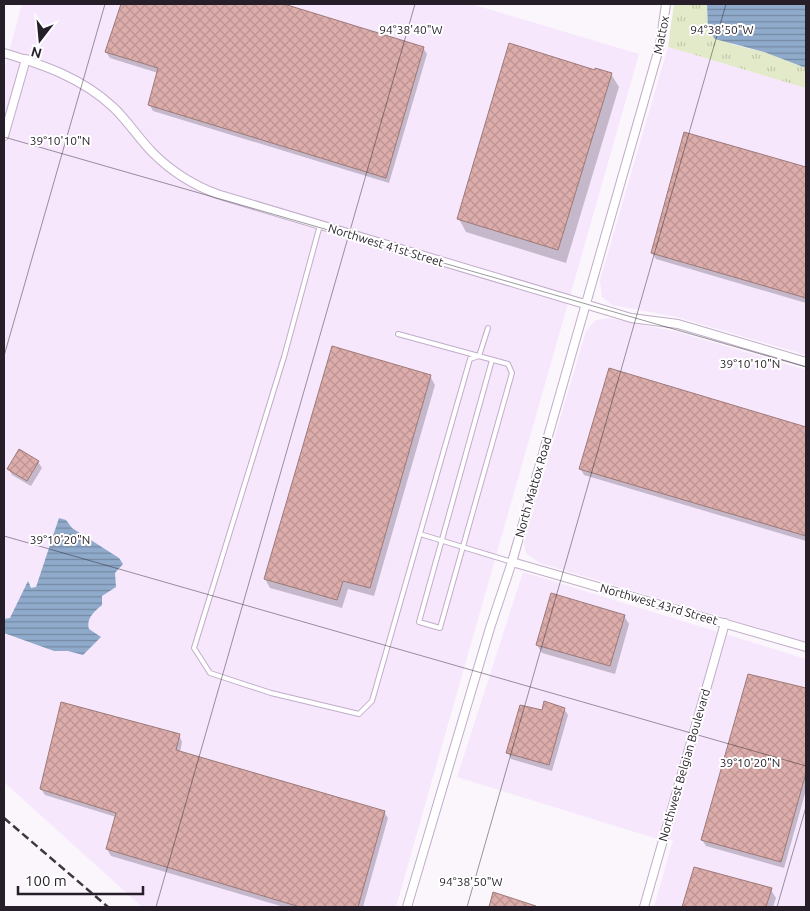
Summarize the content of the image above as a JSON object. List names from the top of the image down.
{
  "streets": {
    "street": [
      "Mattox",
      "Northwest 41st Street",
      "North Mattox Road",
      "Northwest 43rd Street",
      "Northwest Belgian Boulevard"
    ]
  },
  "crossings": [
    ["Mattox", "North Mattox Road"],
    ["Northwest 41st Street", "North Mattox Road"],
    ["North Mattox Road", "Northwest 43rd Street"],
    ["Northwest 43rd Street", "Northwest Belgian Boulevard"]
  ],
  "scale_bar": "100 m",
  "north": "bottom",
  "coordinates": [
    "94°38'40\"W",
    "94°38'50\"W",
    "39°10'10\"N",
    "39°10'20\"N"
  ]
}
